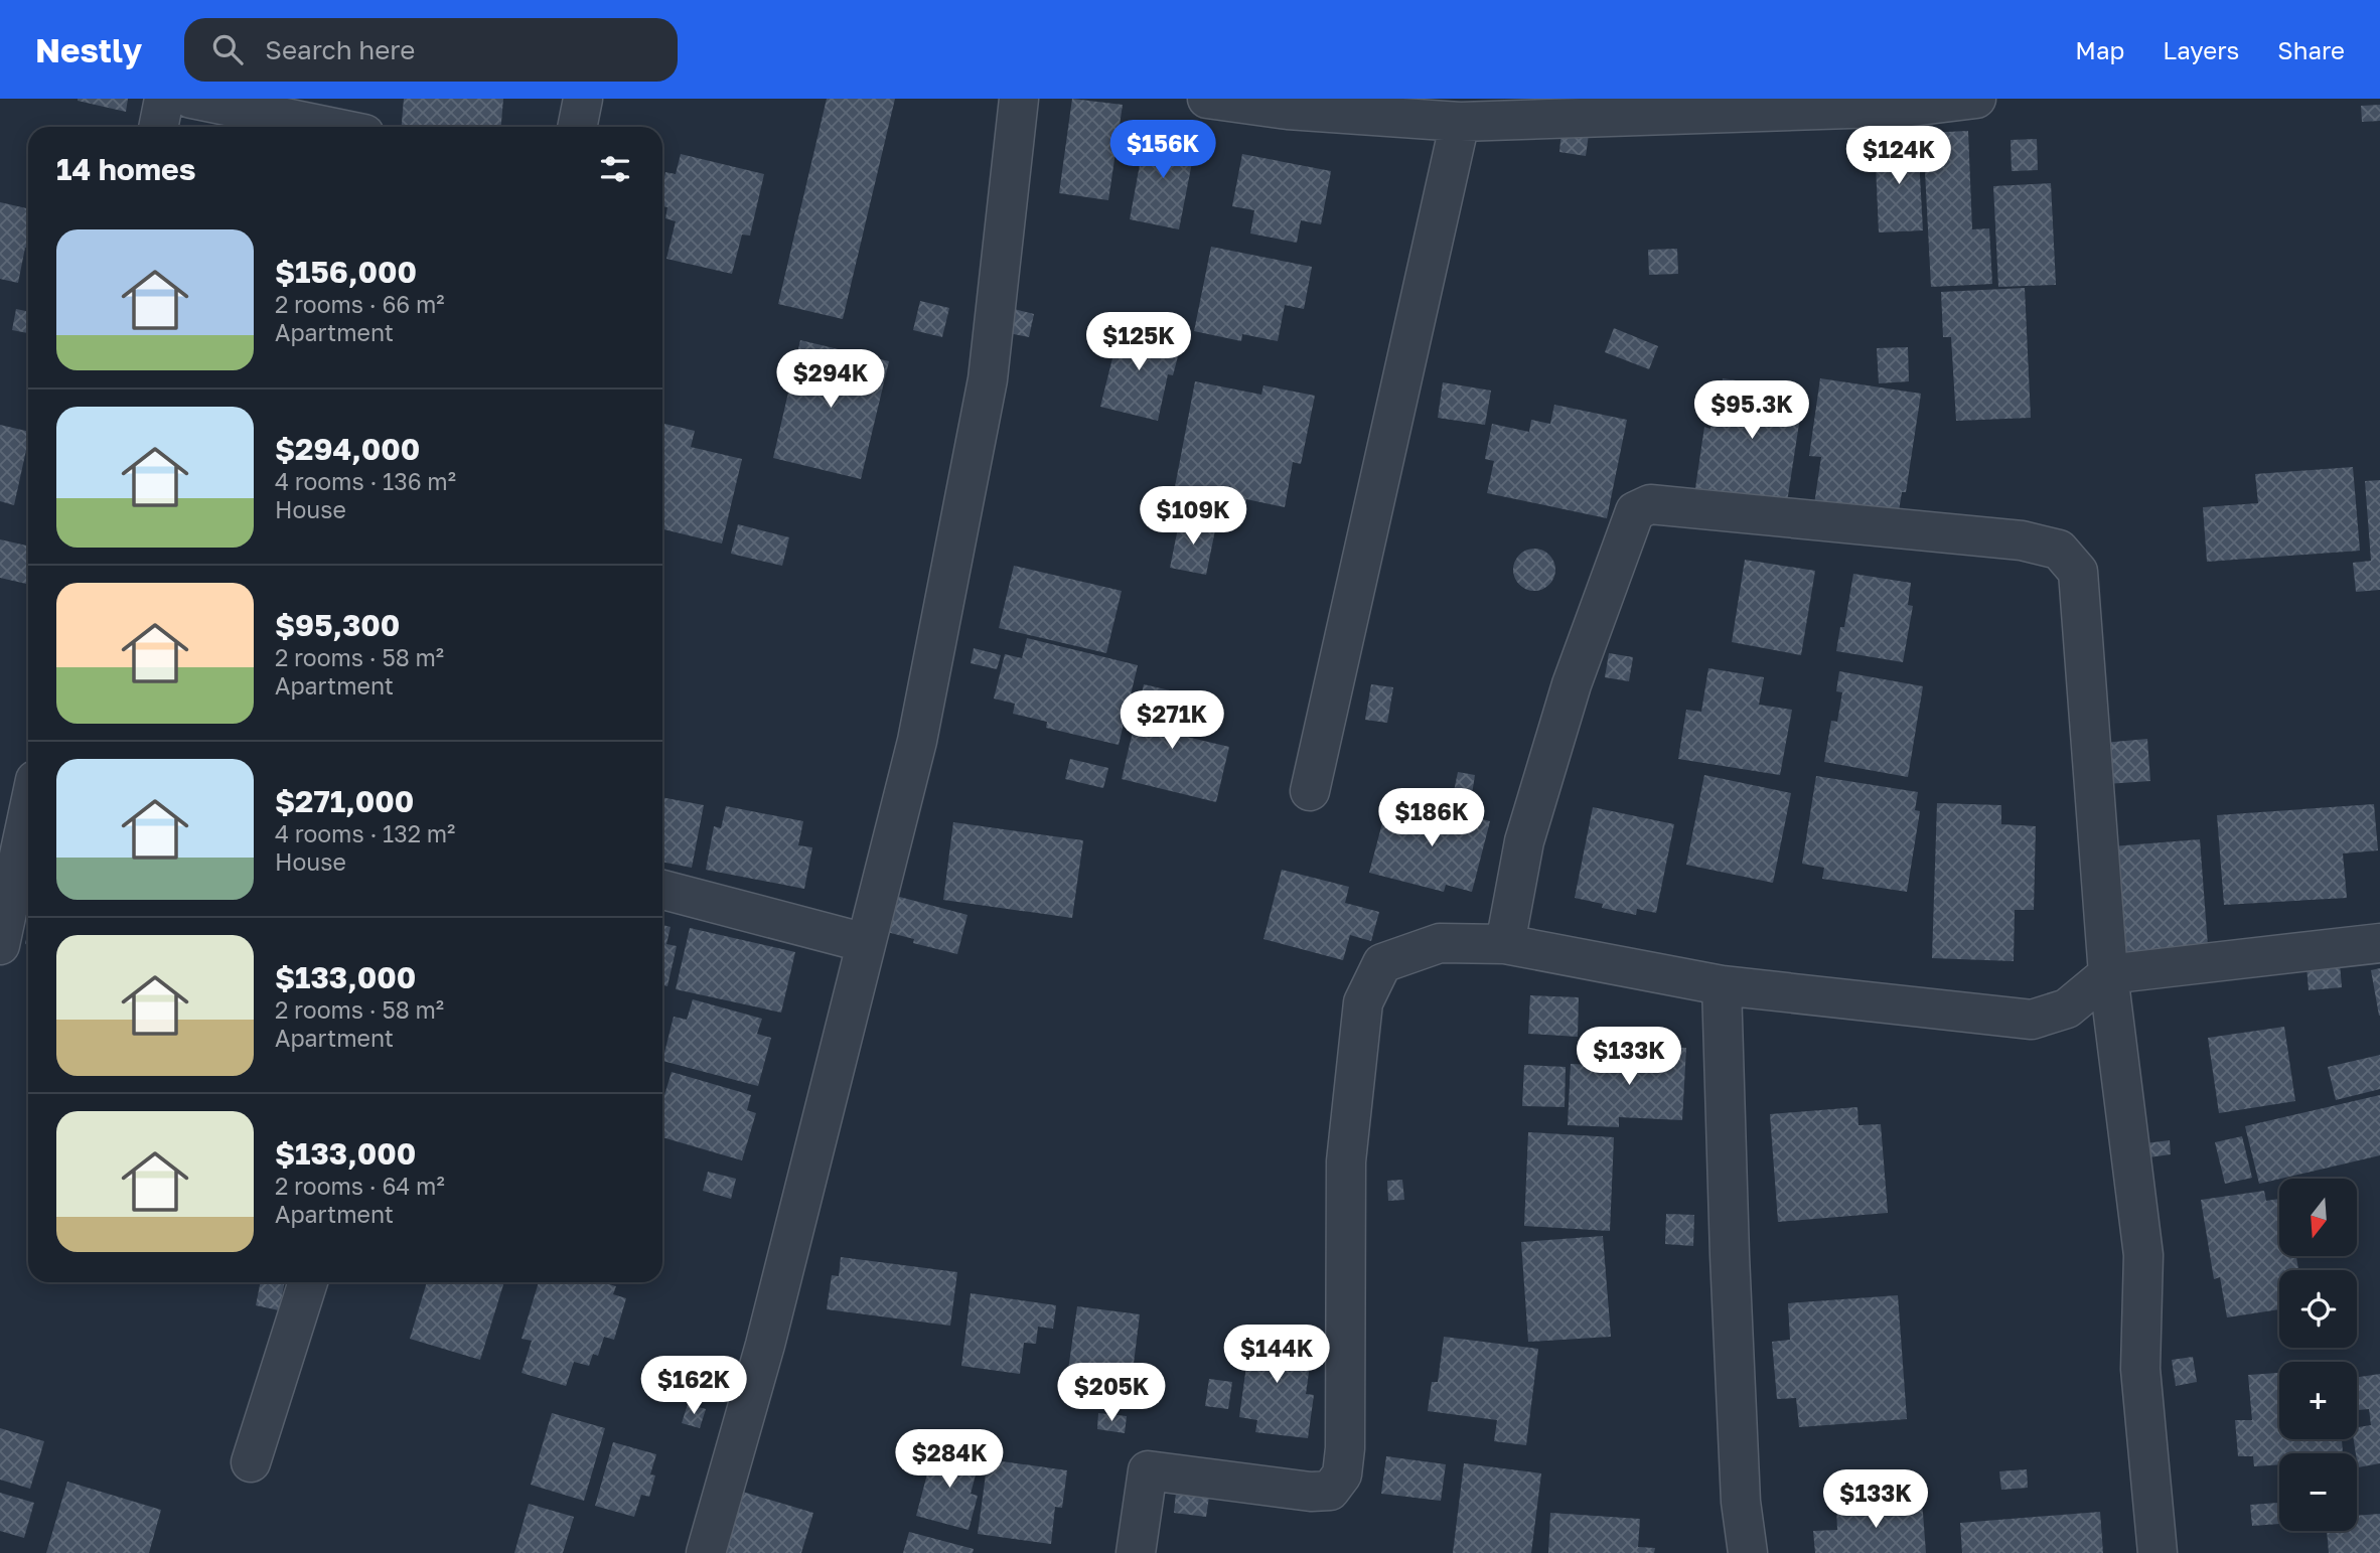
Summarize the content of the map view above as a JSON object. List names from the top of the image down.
{
  "north": "bottom",
  "page": {
    "header": "Nestly",
    "search": "Search here",
    "nav": ["Map", "Layers", "Share"],
    "price": [
      "$156K",
      "$124K",
      "$125K",
      "$294K",
      "$95.3K",
      "$109K",
      "$271K",
      "$186K",
      "$133K",
      "$144K",
      "$162K",
      "$205K",
      "$284K",
      "$133K"
    ],
    "heading": "14 homes",
    "list": [
      {
        "name": "$156,000",
        "note": "2 rooms · 66 m² · Apartment"
      },
      {
        "name": "$294,000",
        "note": "4 rooms · 136 m² · House"
      },
      {
        "name": "$95,300",
        "note": "2 rooms · 58 m² · Apartment"
      },
      {
        "name": "$271,000",
        "note": "4 rooms · 132 m² · House"
      },
      {
        "name": "$133,000",
        "note": "2 rooms · 58 m² · Apartment"
      },
      {
        "name": "$133,000",
        "note": "2 rooms · 64 m² · Apartment"
      }
    ],
    "map_buttons": ["+", "−"]
  }
}
